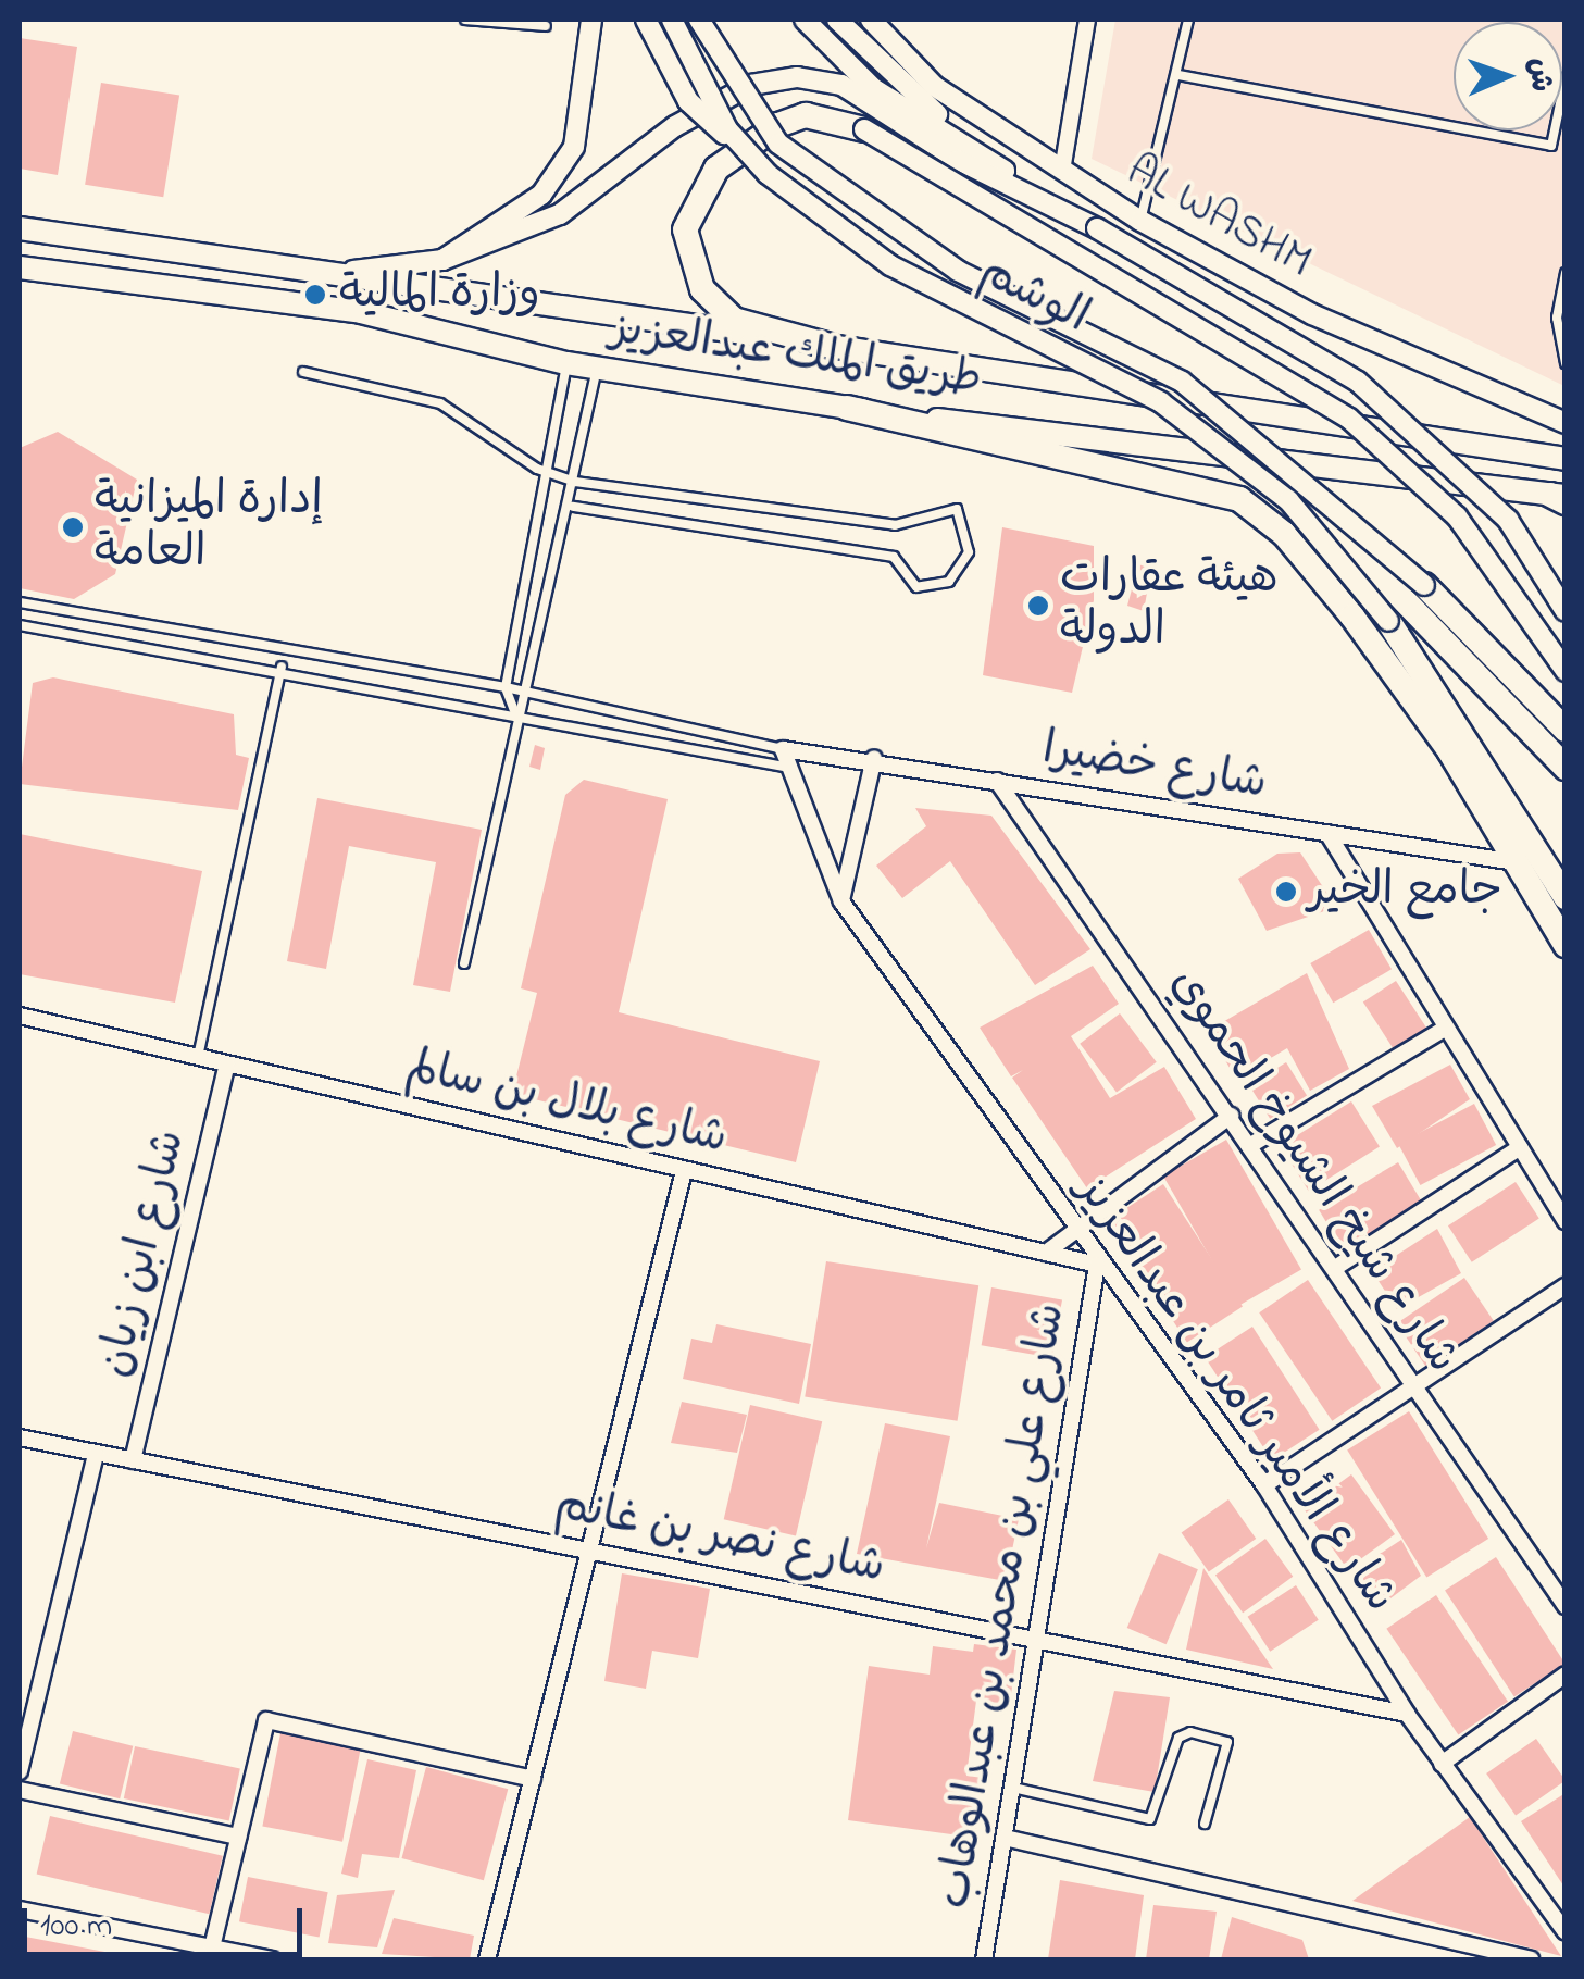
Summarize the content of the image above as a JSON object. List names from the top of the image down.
{
  "streets": {
    "main road": ["طريق الملك عبدالعزيز"],
    "street": [
      "AL WASHM",
      "الوشم",
      "شارع خضيرا",
      "شارع بلال بن سالم",
      "شارع شيخ الشيوخ الحموي",
      "شارع ابن زيان",
      "شارع الأمير ثامر بن عبدالعزيز",
      "شارع نصر بن غانم",
      "شارع علي بن محمد بن عبدالوهاب"
    ]
  },
  "crossings": [
    ["AL WASHM", "الوشم"],
    ["شارع خضيرا", "شارع شيخ الشيوخ الحموي"],
    ["شارع خضيرا", "شارع الأمير ثامر بن عبدالعزيز"],
    ["شارع بلال بن سالم", "شارع ابن زيان"],
    ["شارع بلال بن سالم", "شارع الأمير ثامر بن عبدالعزيز"],
    ["شارع بلال بن سالم", "شارع علي بن محمد بن عبدالوهاب"],
    ["شارع ابن زيان", "شارع نصر بن غانم"],
    ["شارع الأمير ثامر بن عبدالعزيز", "شارع نصر بن غانم"],
    ["شارع الأمير ثامر بن عبدالعزيز", "شارع علي بن محمد بن عبدالوهاب"],
    ["شارع نصر بن غانم", "شارع علي بن محمد بن عبدالوهاب"]
  ],
  "places": [
    "وزارة المالية",
    "إدارة الميزانية العامة",
    "هيئة عقارات الدولة",
    "جامع الخير"
  ],
  "scale_bar": "100 m",
  "north": "right"
}
